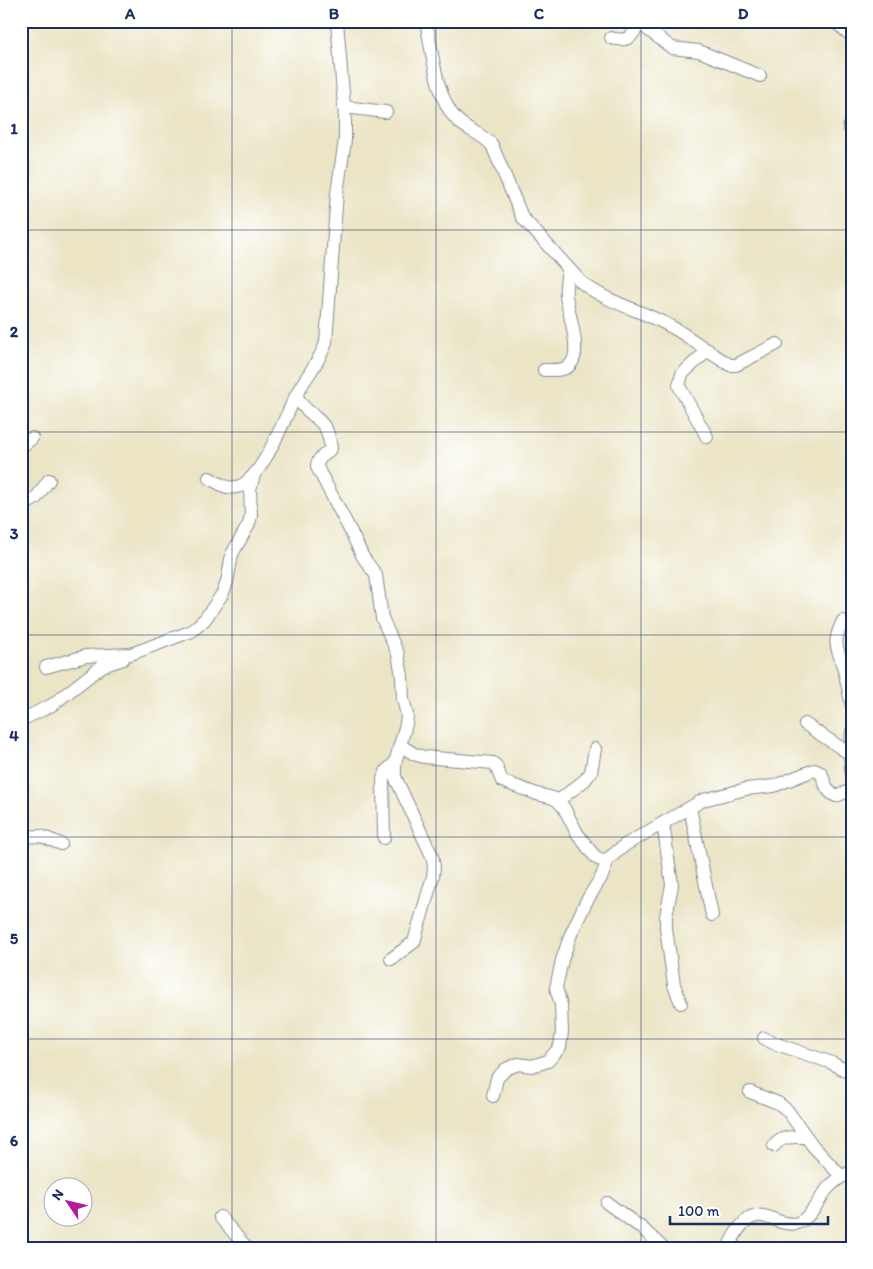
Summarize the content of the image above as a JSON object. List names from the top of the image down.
{
  "scale_bar": "100 m",
  "north": "top left",
  "grid": {
    "columns": [
      "A",
      "B",
      "C",
      "D"
    ],
    "rows": [
      "1",
      "2",
      "3",
      "4",
      "5",
      "6"
    ]
  }
}
